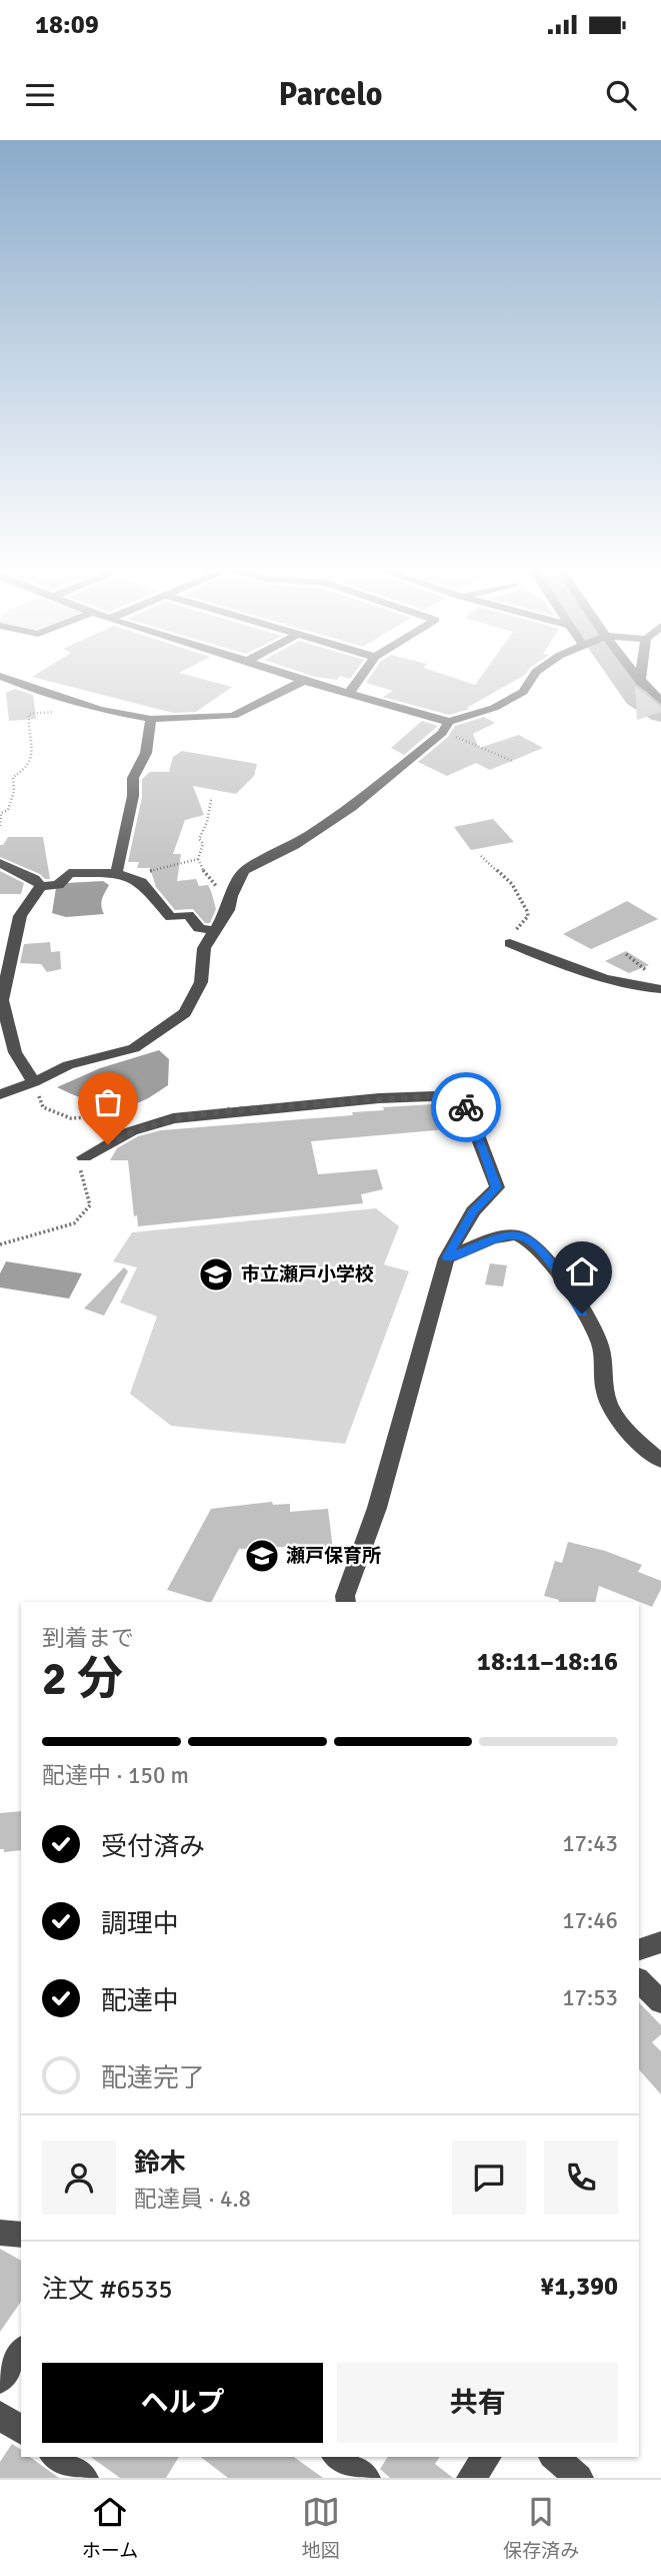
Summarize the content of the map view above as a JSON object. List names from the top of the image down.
{
  "places": {
    "school or university": ["市立瀬戸小学校", "瀬戸保育所"]
  },
  "page": {
    "status": "18:09",
    "header": "Parcelo",
    "heading": ["2 分", "到着まで", "18:11–18:16"],
    "panel": [
      "鈴木",
      "配達員 · 4.8",
      "注文 #6535",
      "¥1,390"
    ],
    "bar": "配達中 · 150 m",
    "list": [
      ["受付済み", "17:43"],
      ["調理中", "17:46"],
      ["配達中", "17:53"],
      "配達完了"
    ],
    "buttons": ["ヘルプ", "共有"],
    "tabs": ["ホーム", "地図", "保存済み"]
  }
}
